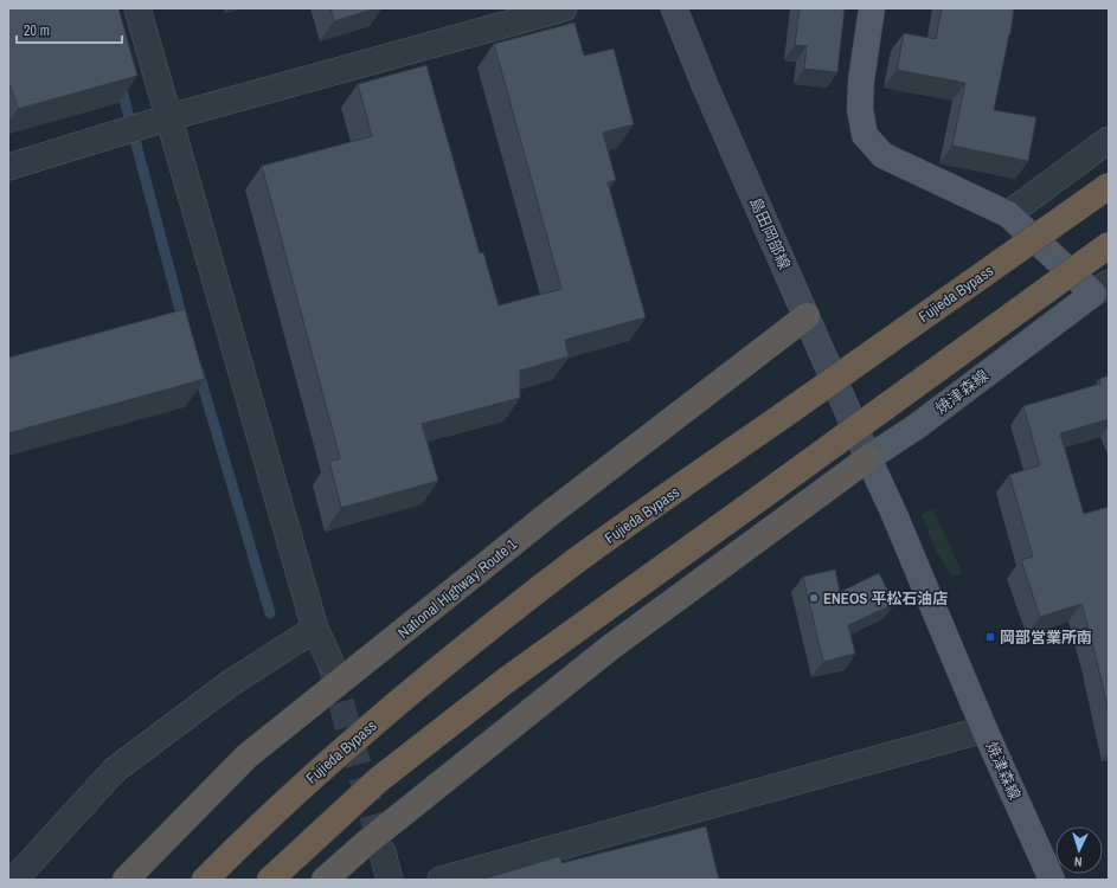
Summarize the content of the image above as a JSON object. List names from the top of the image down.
{
  "streets": {
    "highway": ["Fujieda Bypass", "National Highway Route 1"],
    "main road": ["島田岡部線", "焼津森線"]
  },
  "crossings": [
    ["島田岡部線", "焼津森線"],
    ["島田岡部線", "National Highway Route 1"]
  ],
  "places": {
    "other": ["ENEOS 平松石油店"],
    "transit": ["岡部営業所南"]
  },
  "scale_bar": "20 m",
  "north": "bottom"
}
